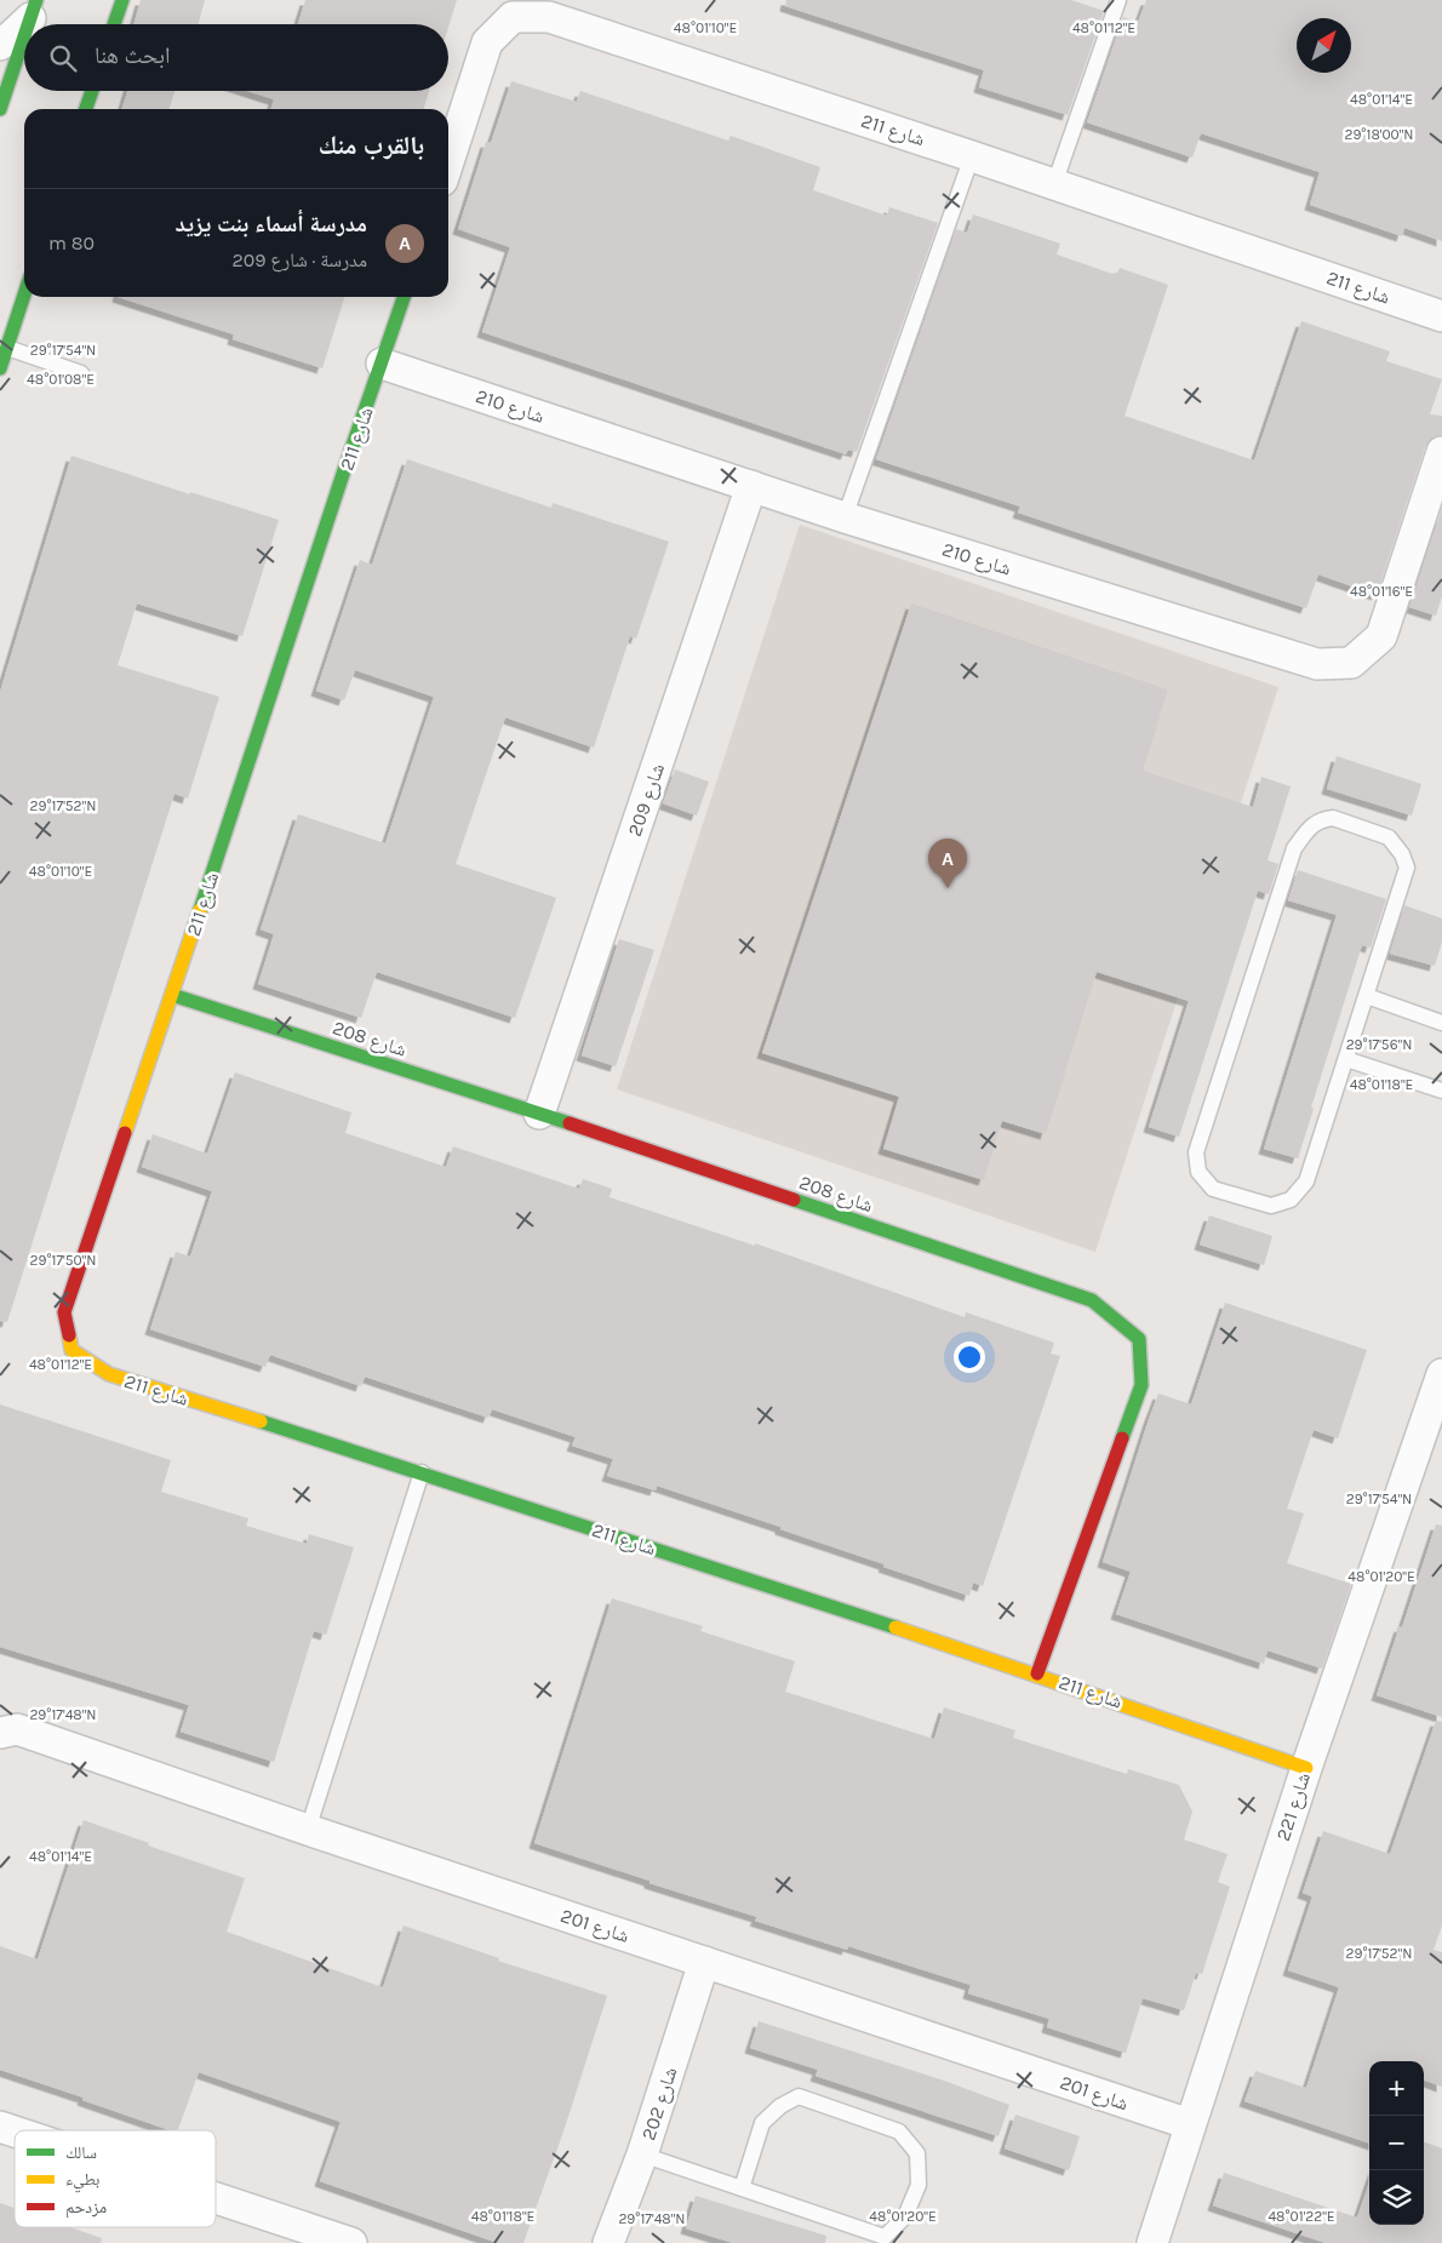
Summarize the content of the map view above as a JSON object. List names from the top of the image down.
{
  "streets": {
    "street": [
      "شارع 211",
      "شارع 210",
      "شارع 209",
      "شارع 208",
      "شارع 221",
      "شارع 201",
      "شارع 202"
    ]
  },
  "crossings": [
    ["شارع 211", "شارع 210"],
    ["شارع 211", "شارع 208"],
    ["شارع 211", "شارع 221"],
    ["شارع 210", "شارع 209"],
    ["شارع 209", "شارع 208"],
    ["شارع 221", "شارع 201"],
    ["شارع 201", "شارع 202"]
  ],
  "legend": ["سالك", "بطيء", "مزدحم"],
  "north": "top right",
  "page": {
    "search": "ابحث هنا",
    "heading": "بالقرب منك",
    "list": [
      {
        "mark": "A",
        "name": "مدرسة أسماء بنت يزيد",
        "note": "مدرسة · شارع 209",
        "value": "80 m"
      }
    ],
    "pins": "A",
    "map_buttons": ["+", "−"]
  },
  "coordinates": [
    "48°01'10\"E",
    "48°01'12\"E",
    "48°01'14\"E",
    "29°18'00\"N",
    "29°17'54\"N",
    "48°01'08\"E",
    "48°01'16\"E",
    "29°17'52\"N",
    "29°17'56\"N",
    "48°01'18\"E",
    "29°17'50\"N",
    "48°01'20\"E",
    "29°17'48\"N",
    "48°01'22\"E"
  ]
}
